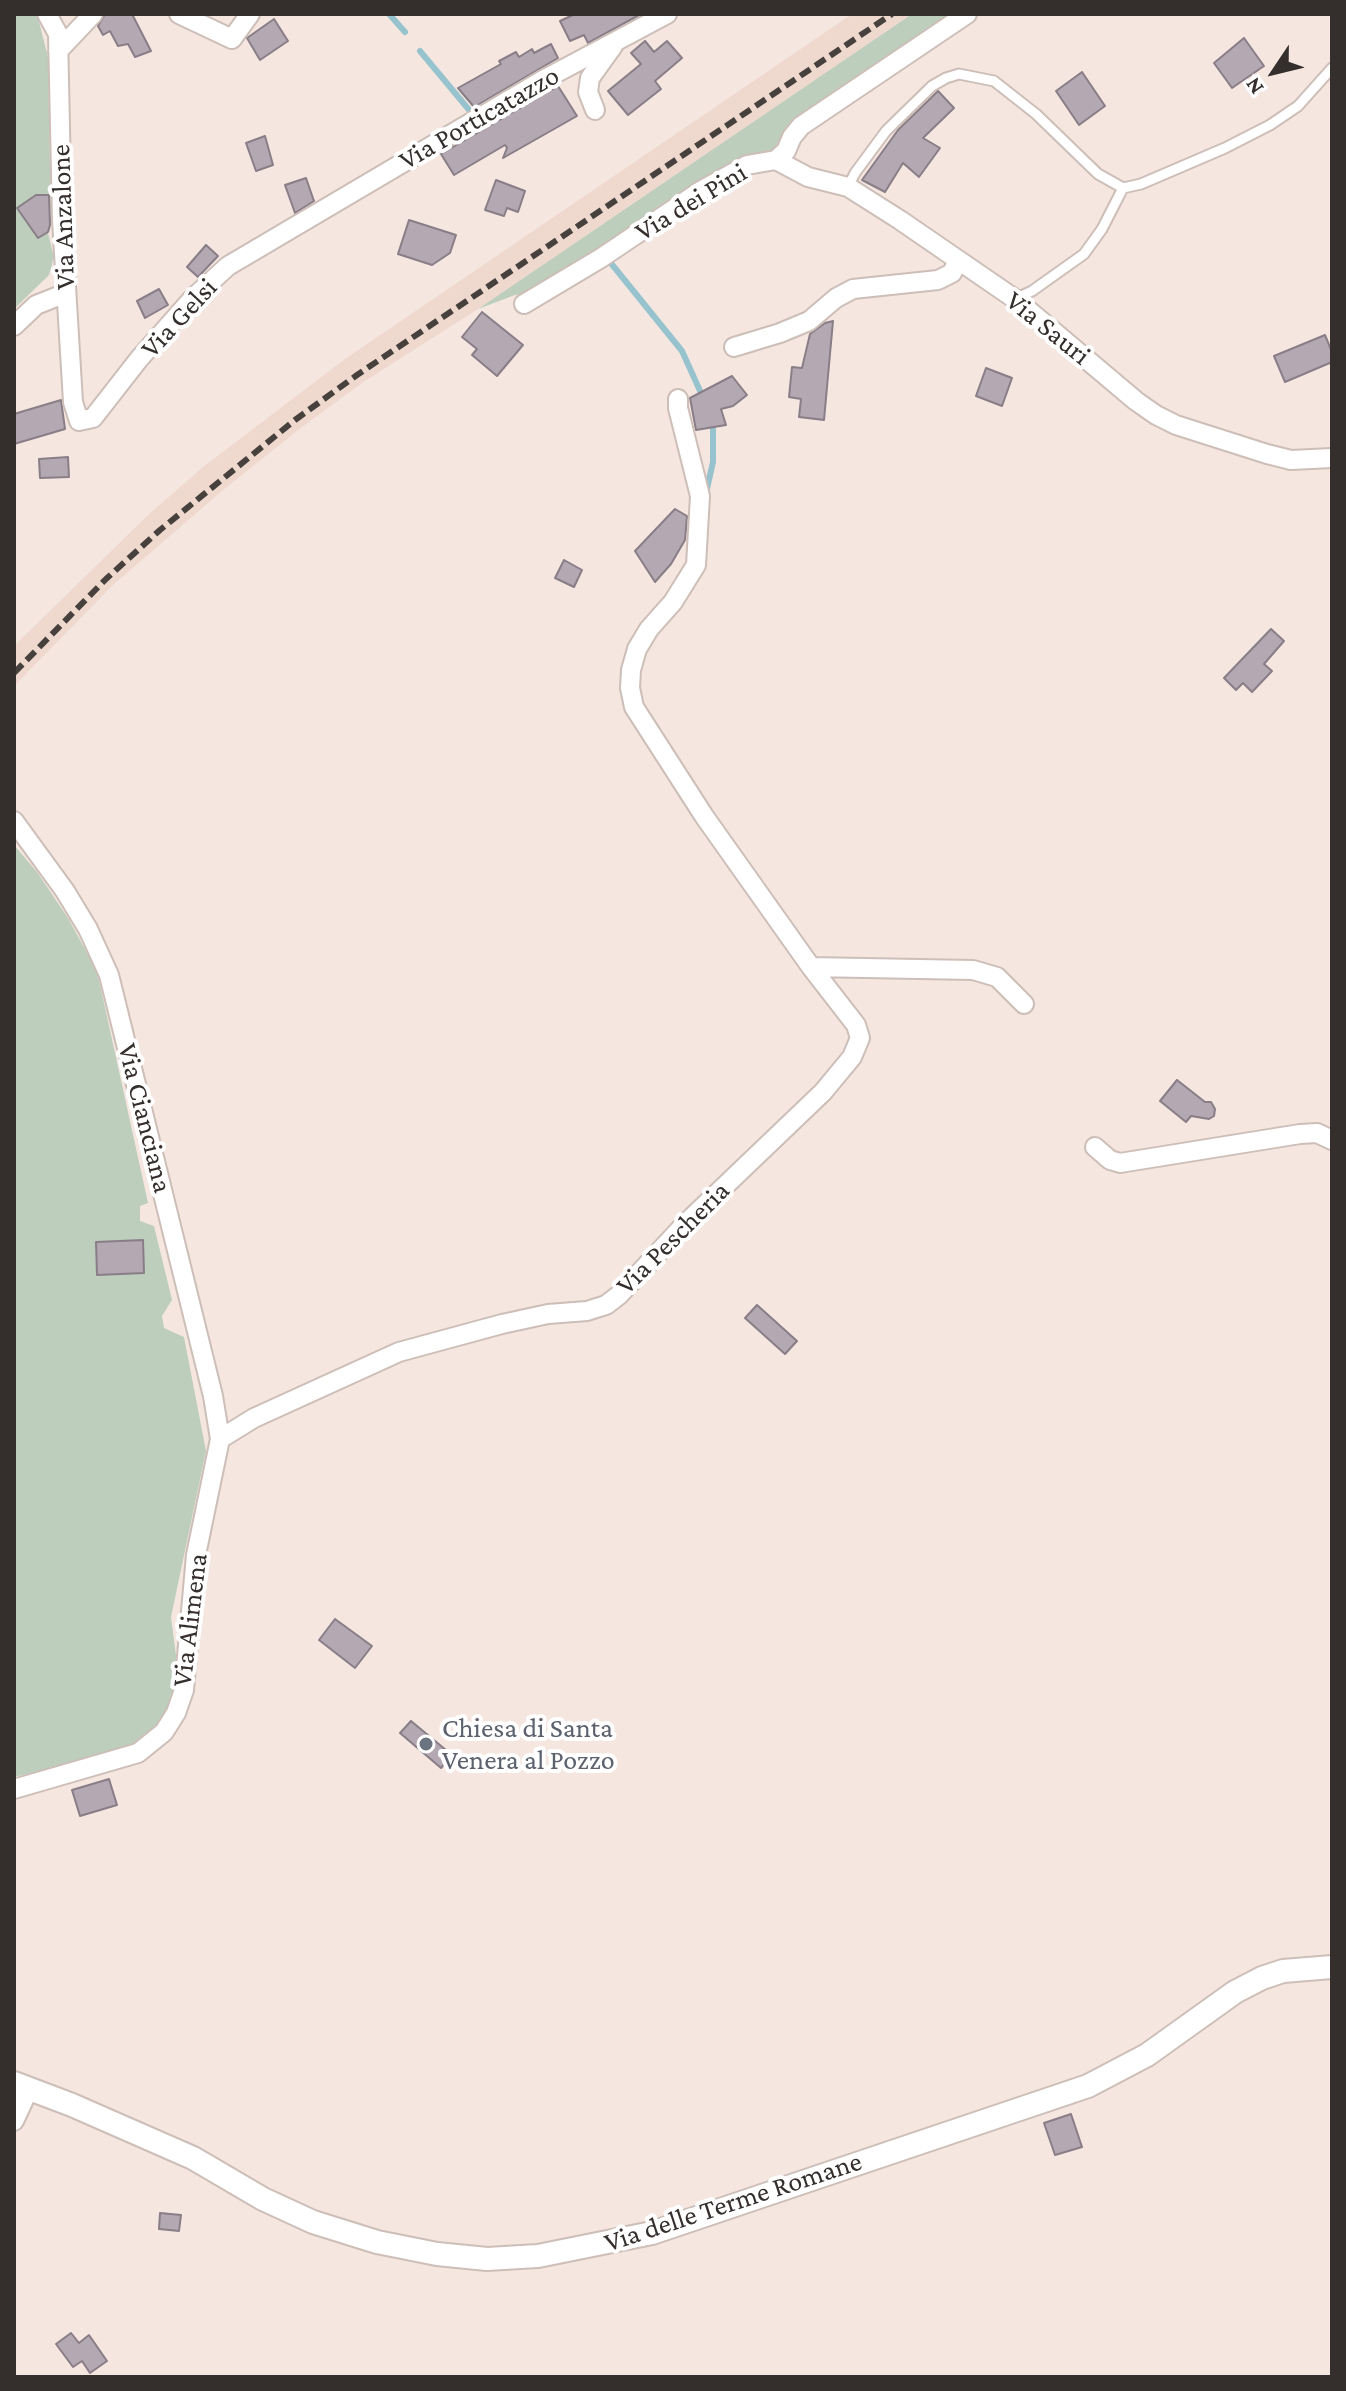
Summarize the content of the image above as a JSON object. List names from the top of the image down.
{
  "streets": {
    "street": [
      "Via Porticatazzo",
      "Via dei Pini",
      "Via Anzalone",
      "Via Gelsi",
      "Via Sauri",
      "Via Cianciana",
      "Via Pescheria",
      "Via Alimena",
      "Via delle Terme Romane"
    ]
  },
  "crossings": [
    ["Via Porticatazzo", "Via Gelsi"],
    ["Via dei Pini", "Via Sauri"],
    ["Via Anzalone", "Via Gelsi"],
    ["Via Cianciana", "Via Pescheria"],
    ["Via Cianciana", "Via Alimena"],
    ["Via Pescheria", "Via Alimena"]
  ],
  "places": ["Chiesa di Santa Venera al Pozzo"],
  "north": "bottom left"
}
